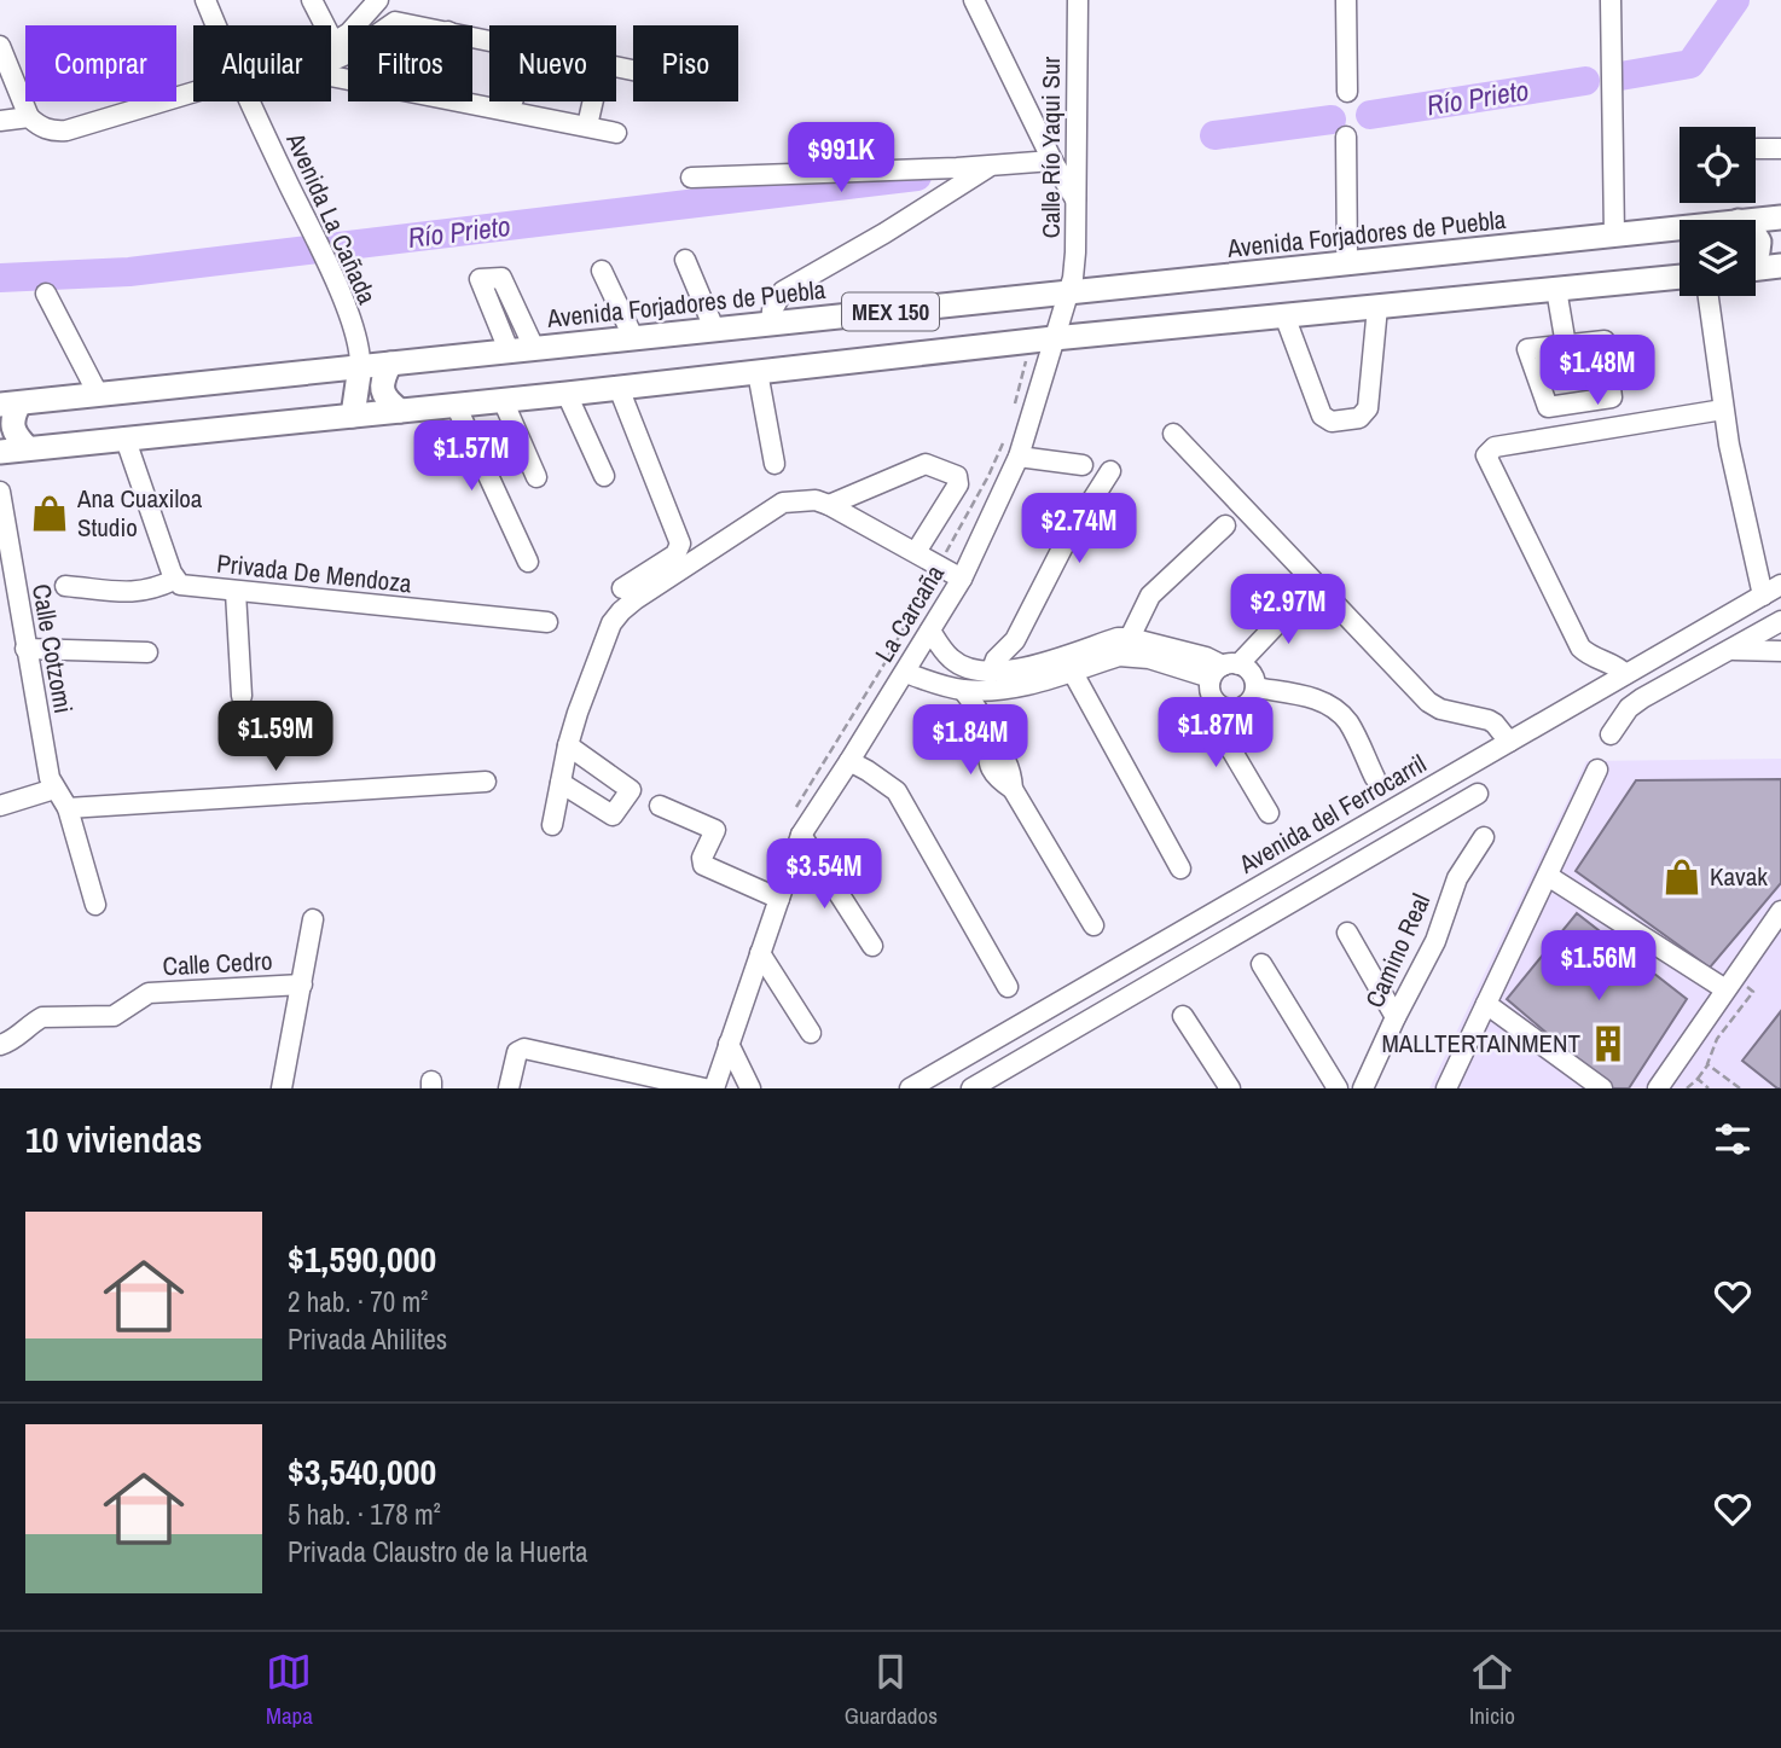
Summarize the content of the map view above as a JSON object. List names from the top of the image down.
{
  "streets": {
    "main road": ["Avenida Forjadores de Puebla", "MEX 150"],
    "street": [
      "Calle Río Yaqui Sur",
      "Avenida La Cañada",
      "Privada De Mendoza",
      "La Carcaña",
      "Calle Cotzomi",
      "Avenida del Ferrocarril",
      "Camino Real",
      "Calle Cedro"
    ]
  },
  "crossings": [
    ["Calle Río Yaqui Sur", "Avenida Forjadores de Puebla"],
    ["Calle Río Yaqui Sur", "La Carcaña"],
    ["Avenida La Cañada", "Avenida Forjadores de Puebla"],
    ["Avenida Forjadores de Puebla", "La Carcaña"],
    ["MEX 150", "La Carcaña"]
  ],
  "water": ["Río Prieto"],
  "places": {
    "shop": ["Ana Cuaxiloa Studio", "Kavak"],
    "building": ["MALLTERTAINMENT"]
  },
  "page": {
    "chip": [
      "Comprar",
      "Alquilar",
      "Filtros",
      "Nuevo",
      "Piso"
    ],
    "price": [
      "$991K",
      "$1.48M",
      "$1.57M",
      "$2.74M",
      "$2.97M",
      "$1.87M",
      "$1.59M",
      "$1.84M",
      "$3.54M",
      "$1.56M"
    ],
    "heading": "10 viviendas",
    "list": [
      {
        "name": "$1,590,000",
        "note": "2 hab. · 70 m² · Privada Ahilites"
      },
      {
        "name": "$3,540,000",
        "note": "5 hab. · 178 m² · Privada Claustro de la Huerta"
      }
    ],
    "tabs": ["Mapa", "Guardados", "Inicio"]
  }
}
